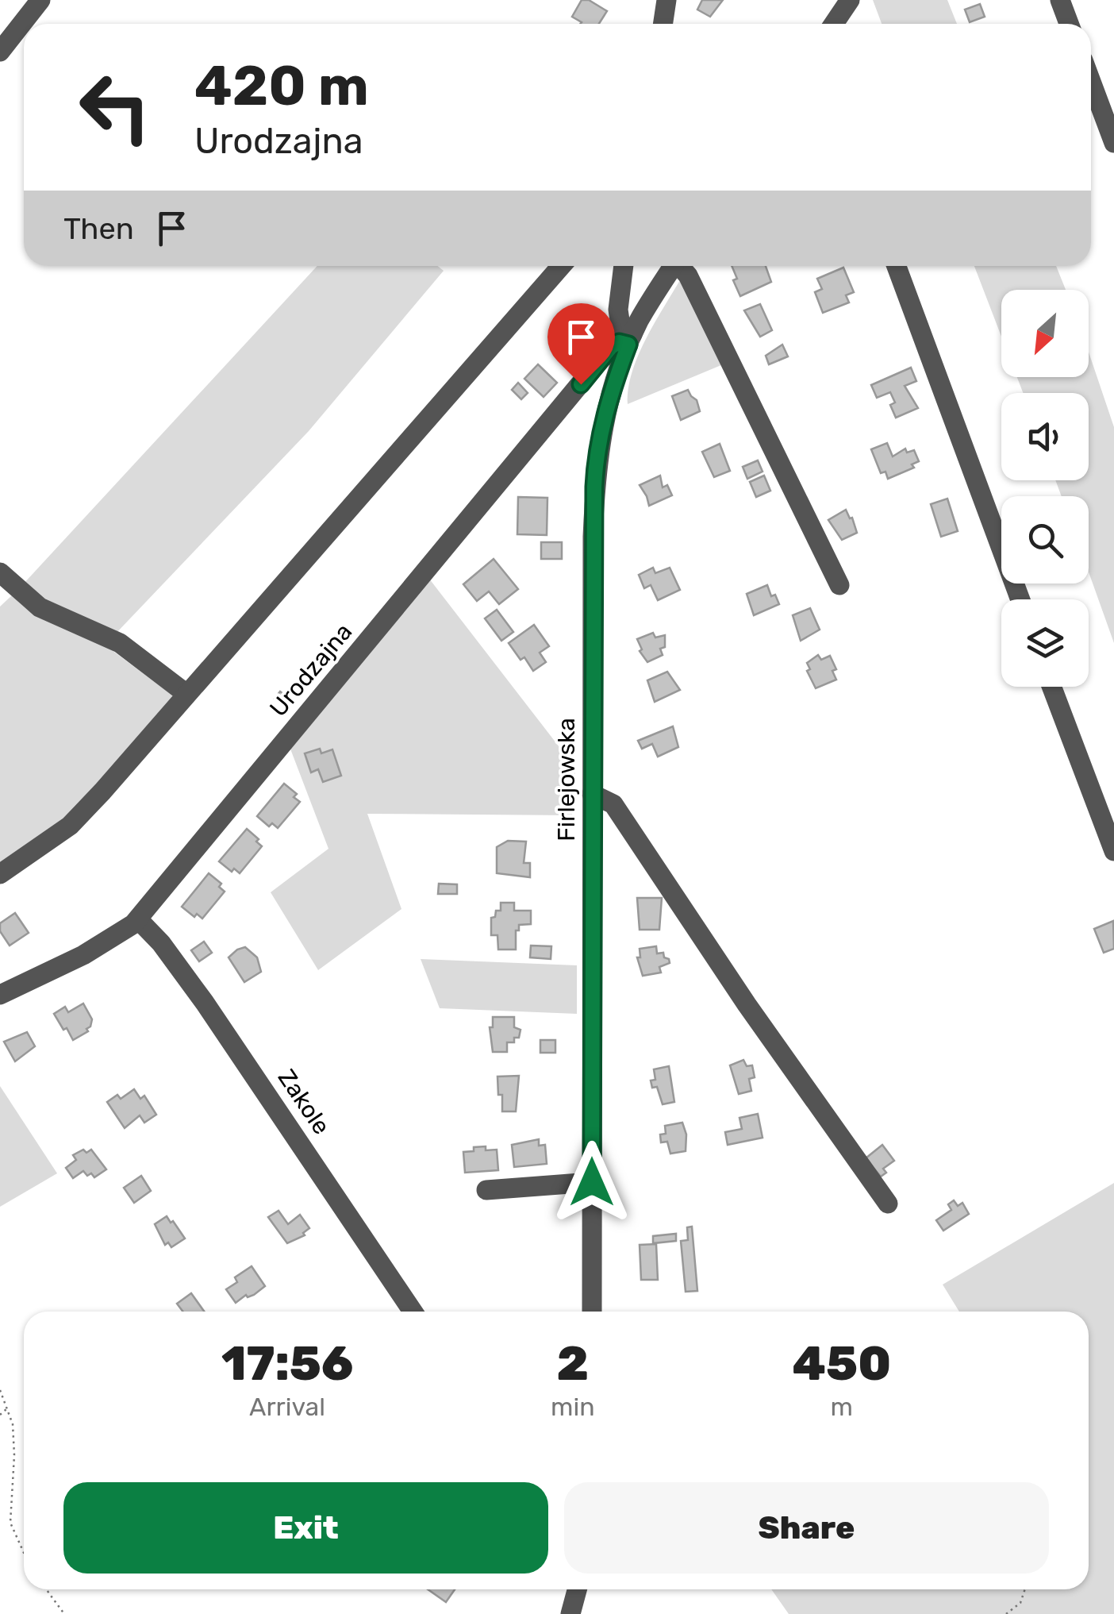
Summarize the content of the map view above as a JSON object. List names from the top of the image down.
{
  "streets": {
    "street": ["Urodzajna", "Firlejowska", "Zakole"]
  },
  "crossings": [
    ["Urodzajna", "Firlejowska"],
    ["Urodzajna", "Zakole"]
  ],
  "north": "bottom left",
  "page": {
    "turn": ["420 m", "Urodzajna"],
    "then": "Then",
    "eta": [
      "17:56",
      "Arrival",
      "2",
      "min",
      "450",
      "m"
    ],
    "buttons": ["Exit", "Share"]
  }
}
